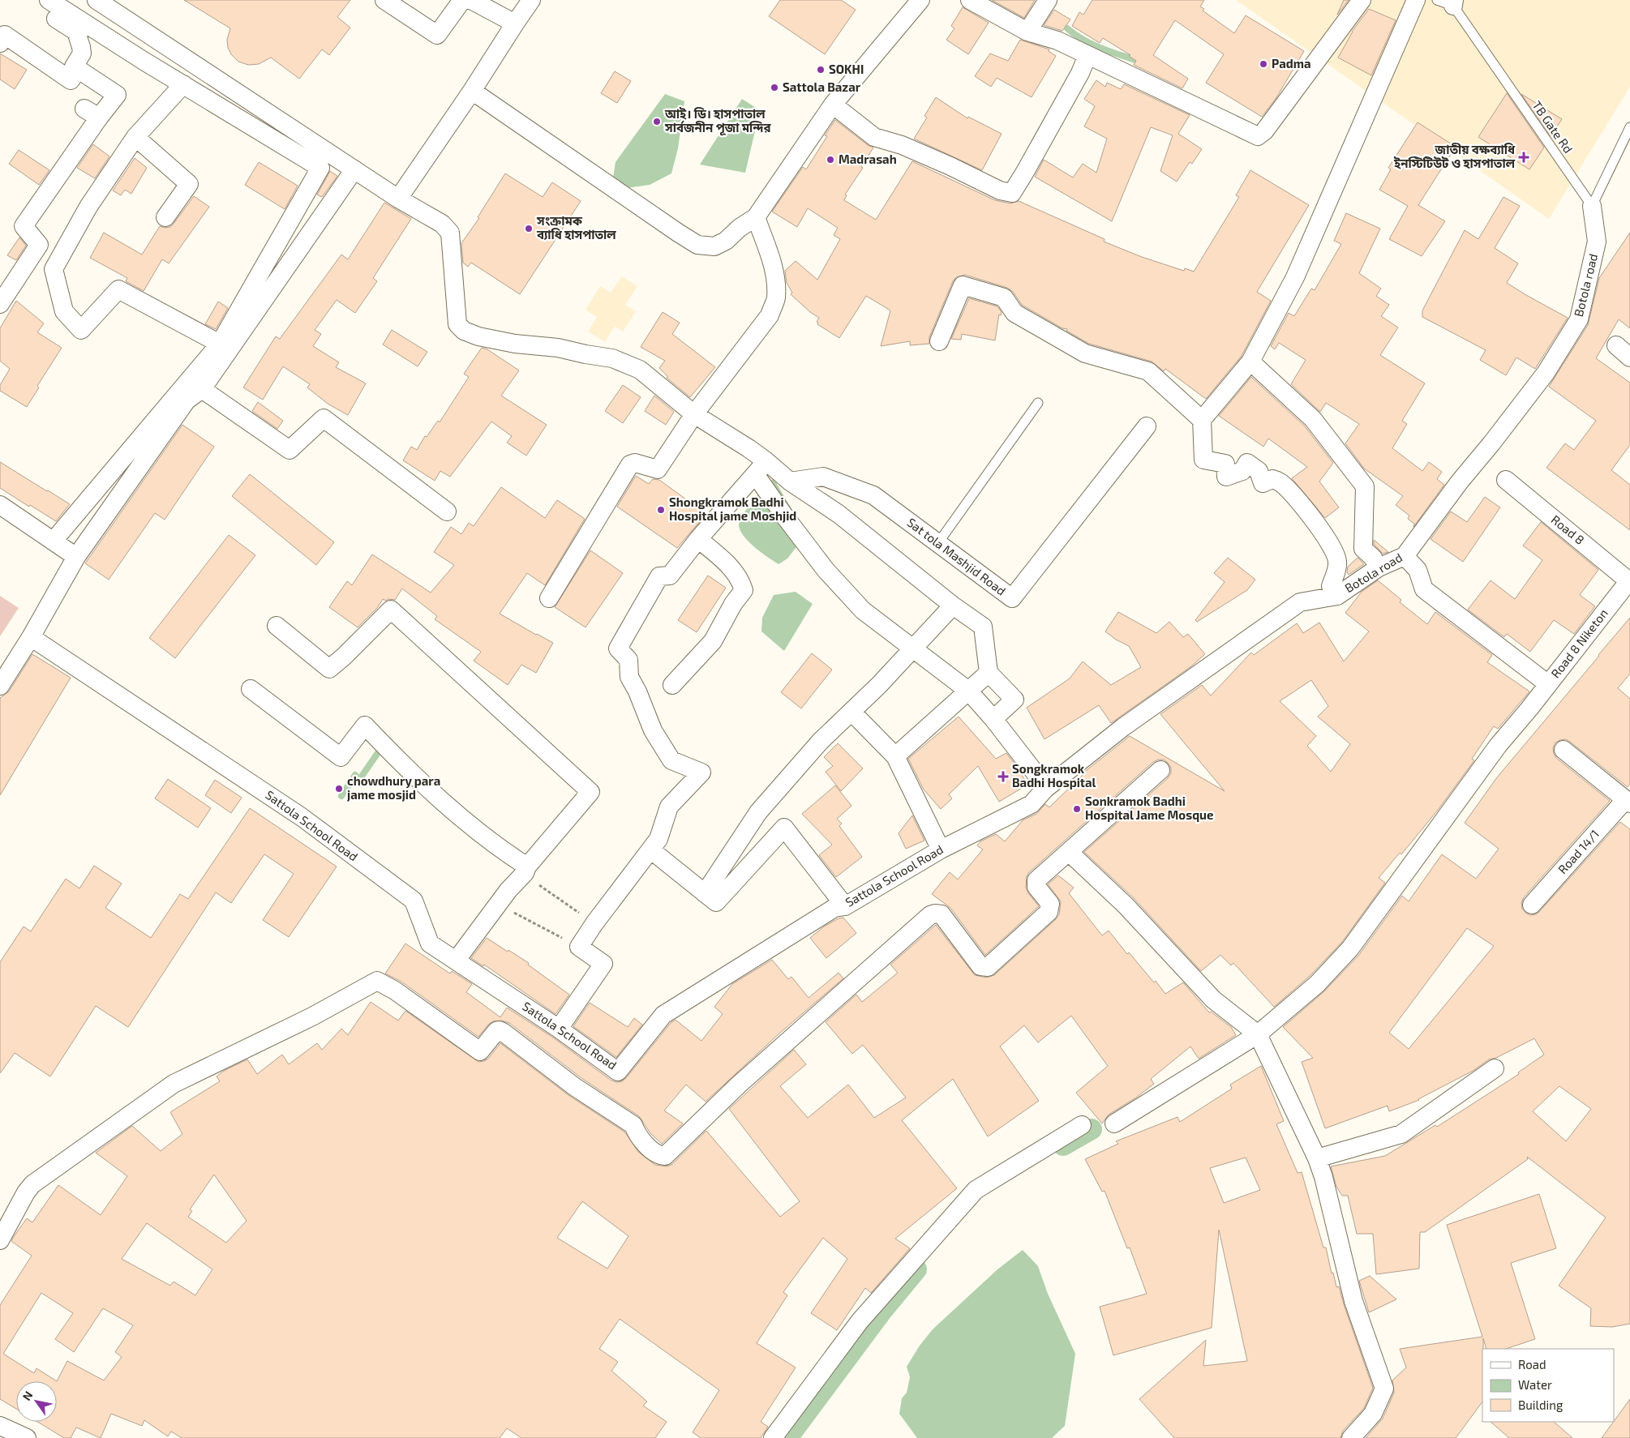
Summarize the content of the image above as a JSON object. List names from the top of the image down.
{
  "streets": {
    "street": [
      "Botola road",
      "Road 8",
      "Sat tola Mashjid Road",
      "Road 8 Niketon",
      "Sattola School Road",
      "Road 14/1"
    ],
    "lane": ["TB Gate Rd"]
  },
  "crossings": [
    ["TB Gate Rd", "Botola road"],
    ["Botola road", "Sattola School Road"],
    ["Road 8", "Road 8 Niketon"]
  ],
  "places": {
    "other": [
      "Padma",
      "SOKHI",
      "Sattola Bazar",
      "আই। ডি। হাসপাতাল সার্বজনীন পূজা মন্দির",
      "Madrasah",
      "সংক্রামক ব্যাধি হাসপাতাল",
      "Shongkramok Badhi Hospital jame Moshjid",
      "chowdhury para jame mosjid",
      "Sonkramok Badhi Hospital Jame Mosque"
    ],
    "health": ["জাতীয় বক্ষব্যাধি ইনস্টিটিউট ও হাসপাতাল", "Songkramok Badhi Hospital"]
  },
  "legend": ["Road", "Water", "Building"],
  "north": "top left"
}
